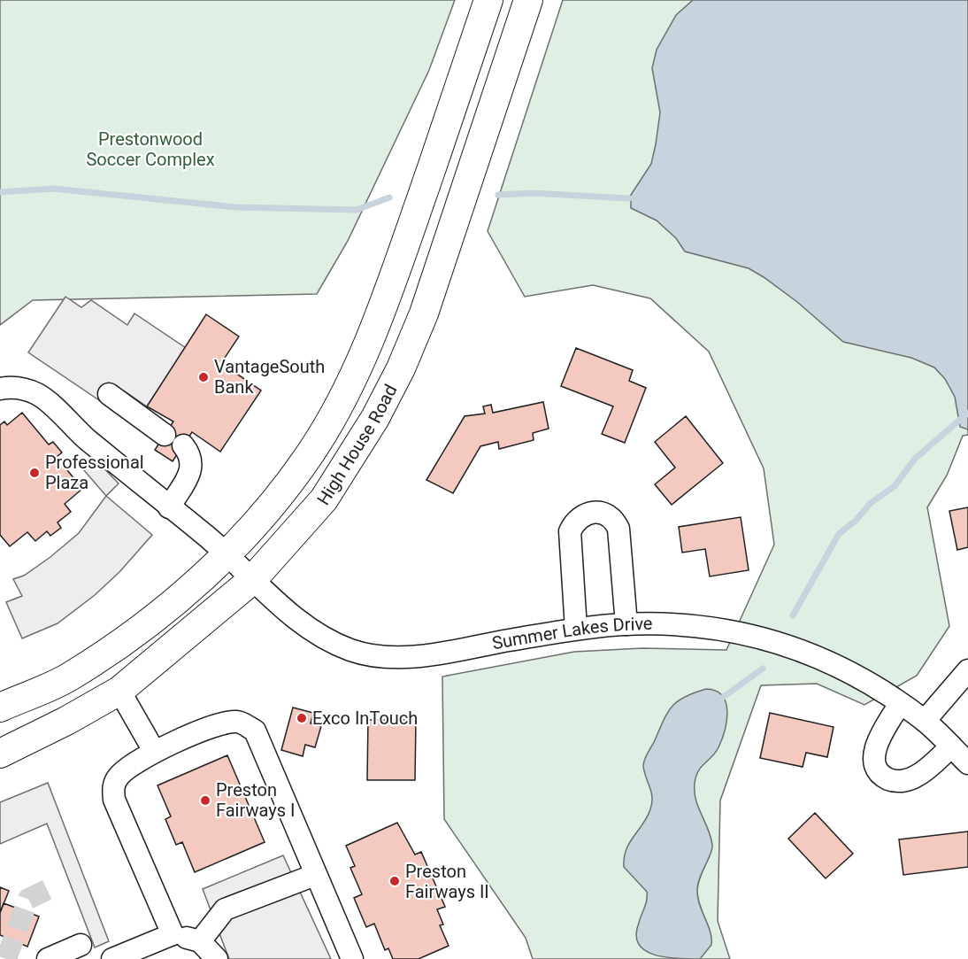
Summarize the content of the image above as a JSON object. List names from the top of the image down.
{
  "streets": {
    "main road": ["High House Road"],
    "street": ["Summer Lakes Drive"]
  },
  "crossings": [
    ["High House Road", "Summer Lakes Drive"]
  ],
  "parks": ["Prestonwood Soccer Complex"],
  "places": [
    "VantageSouth Bank",
    "Professional Plaza",
    "Exco InTouch",
    "Preston Fairways I",
    "Preston Fairways II"
  ]
}
